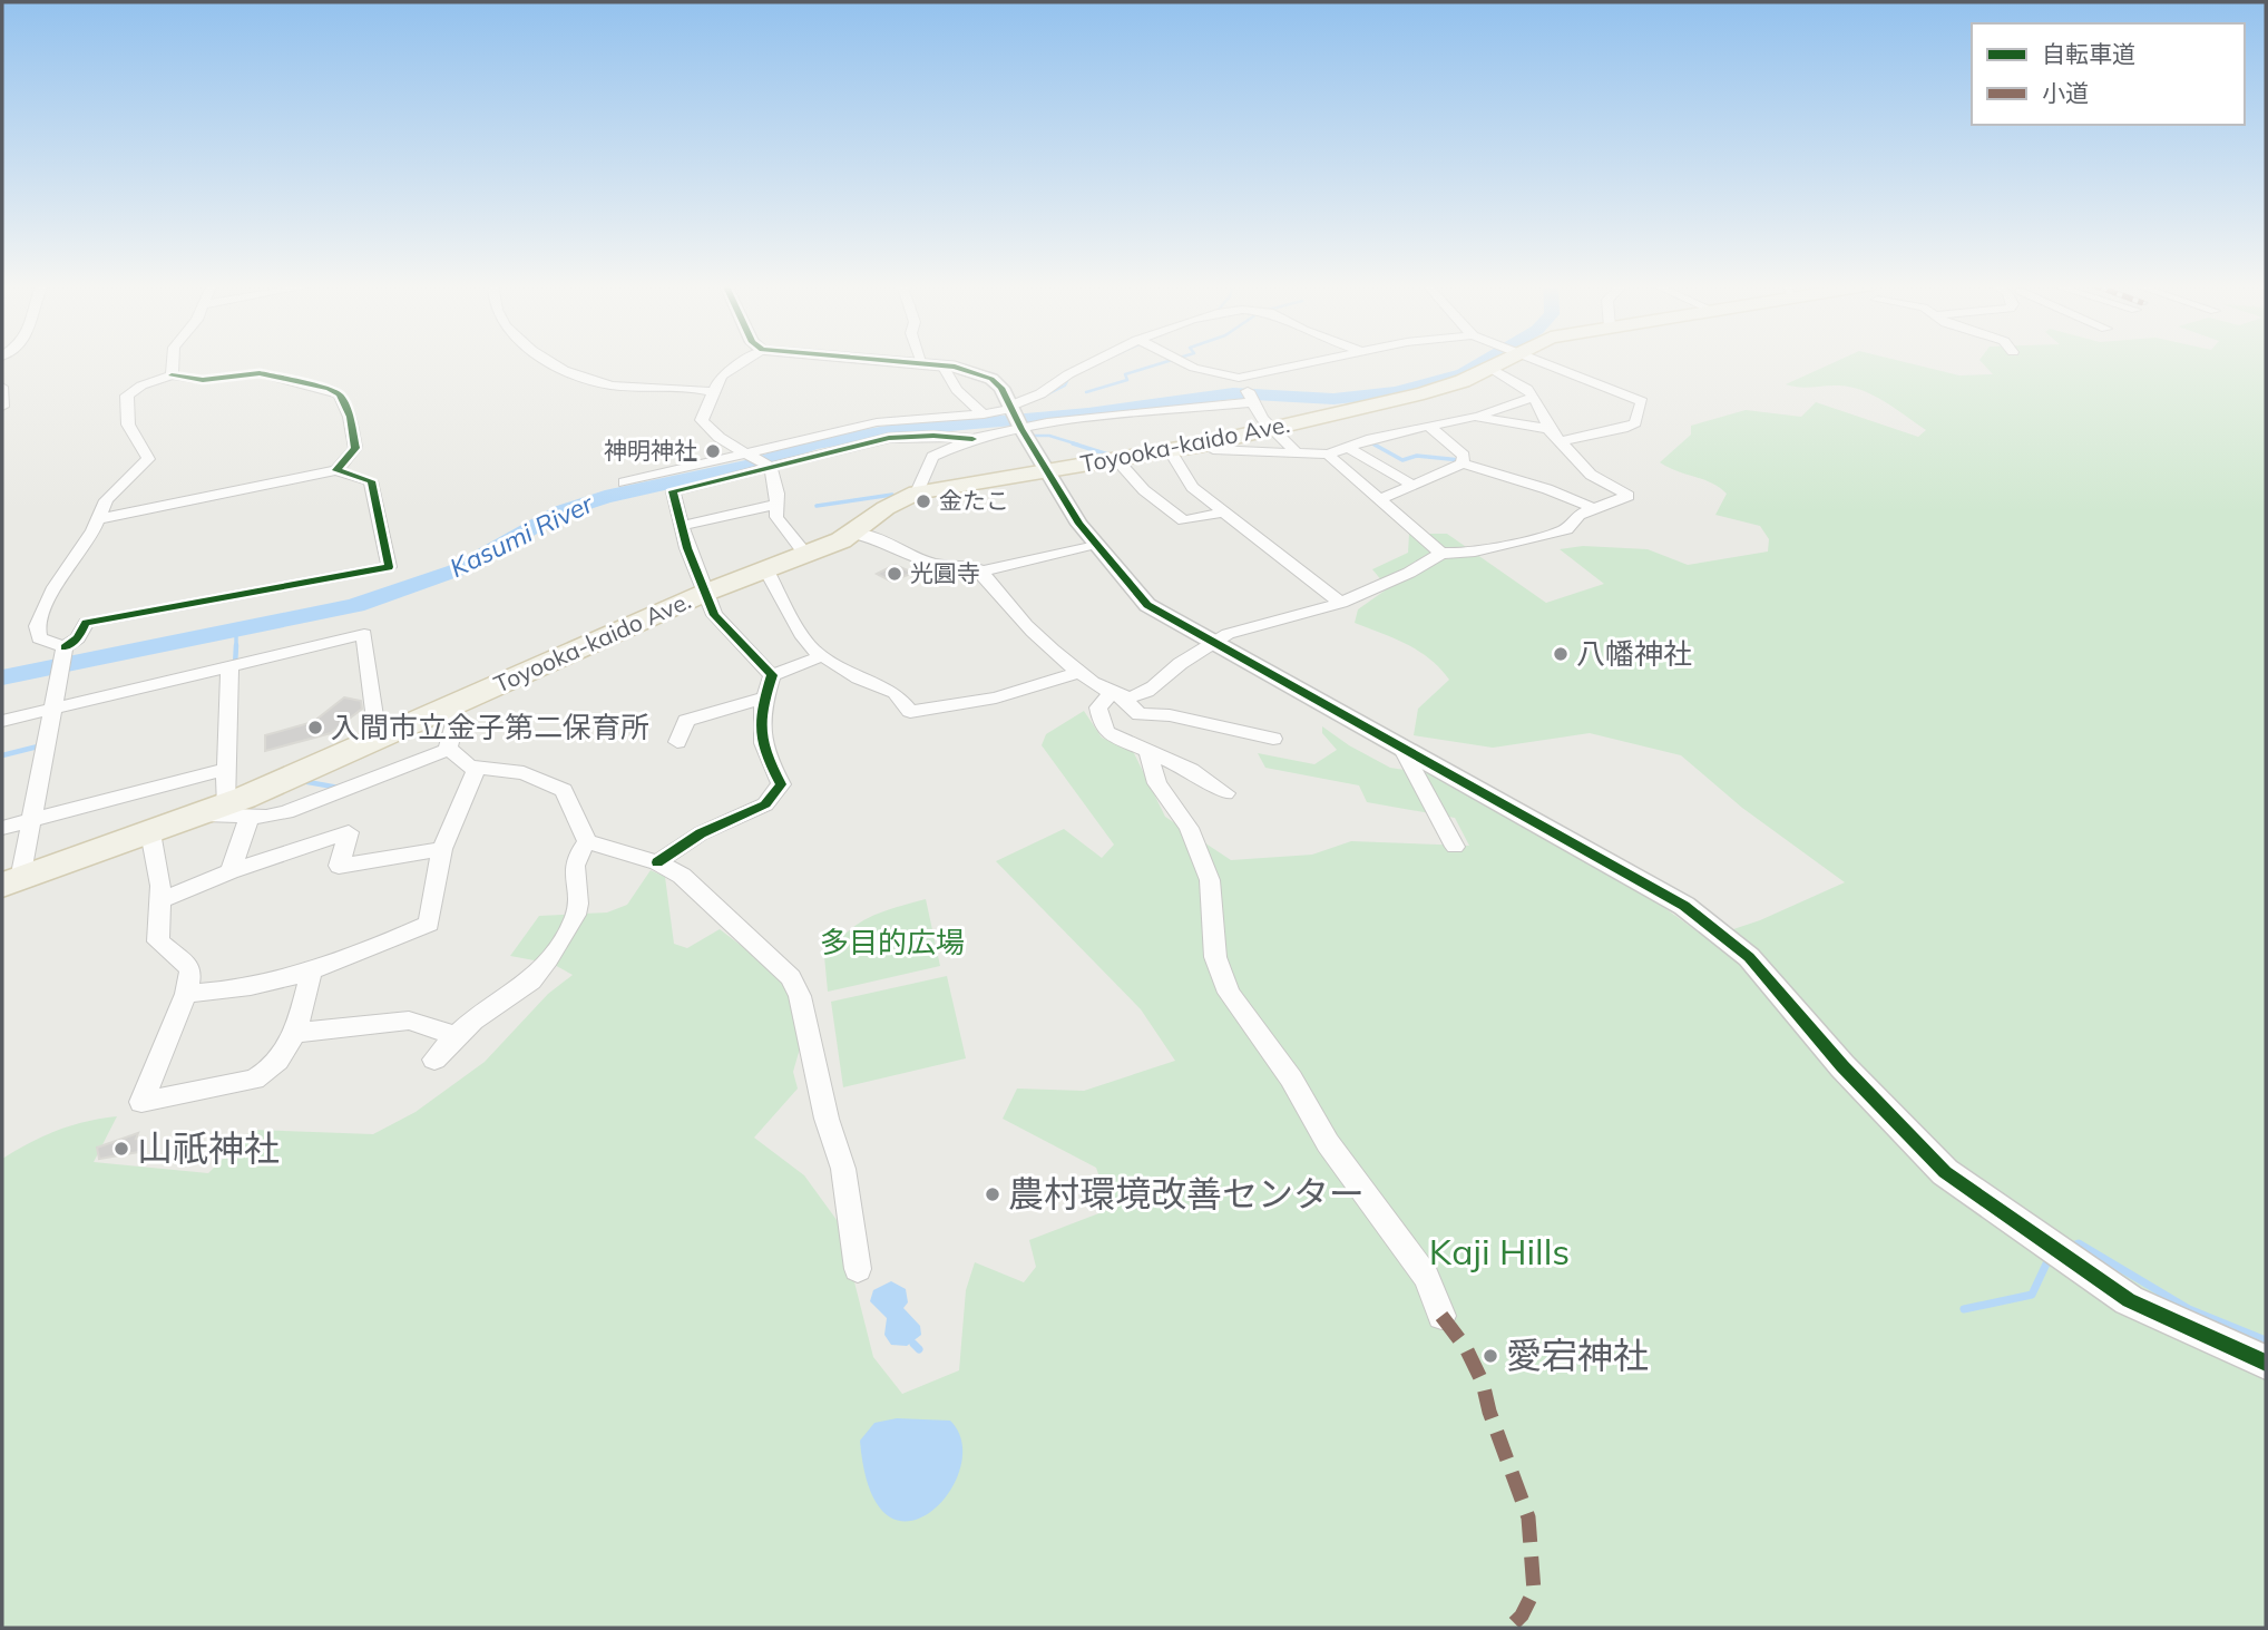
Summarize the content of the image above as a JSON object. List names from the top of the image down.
{
  "streets": {
    "main road": ["Toyooka-kaido Ave."]
  },
  "water": ["Kasumi River"],
  "parks": ["多目的広場", "Kaji Hills"],
  "places": [
    "神明神社",
    "金たこ",
    "光圓寺",
    "八幡神社",
    "入間市立金子第二保育所",
    "山祇神社",
    "農村環境改善センター",
    "愛宕神社"
  ],
  "legend": ["自転車道", "小道"]
}
